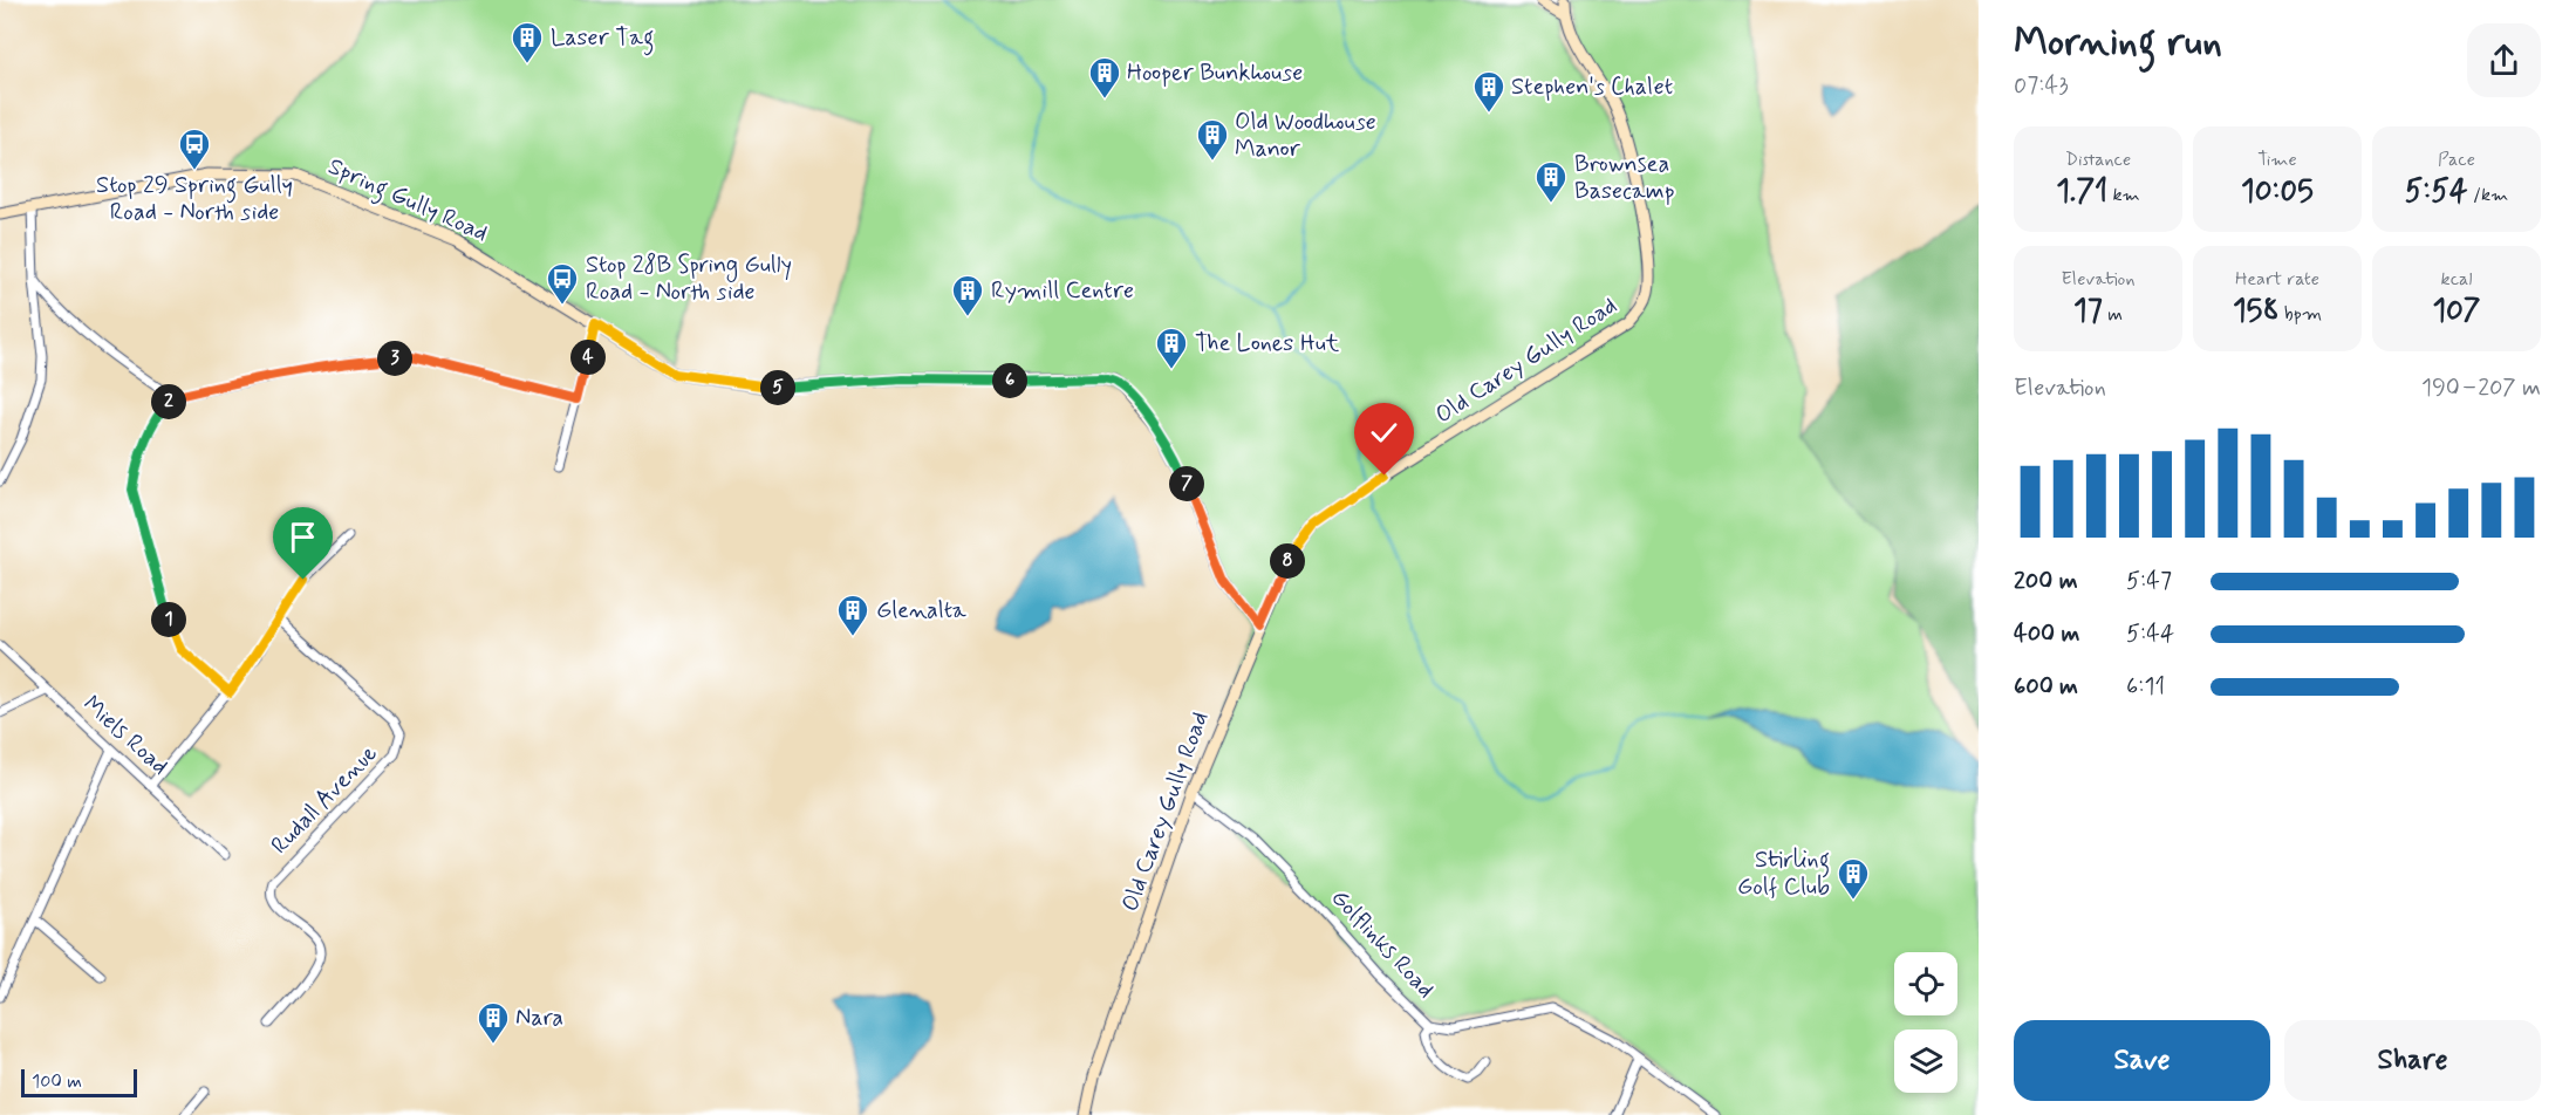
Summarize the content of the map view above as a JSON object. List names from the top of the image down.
{
  "streets": {
    "main road": ["Spring Gully Road", "Old Carey Gully Road"],
    "street": ["Miels Road", "Rudall Avenue", "Golflinks Road"]
  },
  "crossings": [
    ["Spring Gully Road", "Old Carey Gully Road"],
    ["Old Carey Gully Road", "Golflinks Road"]
  ],
  "places": {
    "building": [
      "Laser Tag",
      "Hooper Bunkhouse",
      "Stephen's Chalet",
      "Old Woodhouse Manor",
      "Brownsea Basecamp",
      "Rymill Centre",
      "The Lones Hut",
      "Glenalta",
      "Stirling Golf Club",
      "Nara"
    ],
    "bus stop": ["Stop 29 Spring Gully Road - North side", "Stop 28B Spring Gully Road - North side"]
  },
  "scale_bar": "100 m",
  "page": {
    "heading": ["Morning run", "07:43"],
    "stats": [
      ["Distance", "1.71 km"],
      ["Time", "10:05"],
      ["Pace", "5:54 /km"],
      ["Elevation", "17 m"],
      ["Heart rate", "158 bpm"],
      ["kcal", "107"]
    ],
    "pins": [
      "4",
      "3",
      "6",
      "5",
      "2",
      "7",
      "8",
      "1"
    ],
    "chart": ["Elevation", "190–207 m"],
    "list": [
      {
        "name": "200 m",
        "note": "5:47"
      },
      {
        "name": "400 m",
        "note": "5:44"
      },
      {
        "name": "600 m",
        "note": "6:11"
      }
    ],
    "buttons": ["Save", "Share"],
    "scale": "100 m"
  }
}
